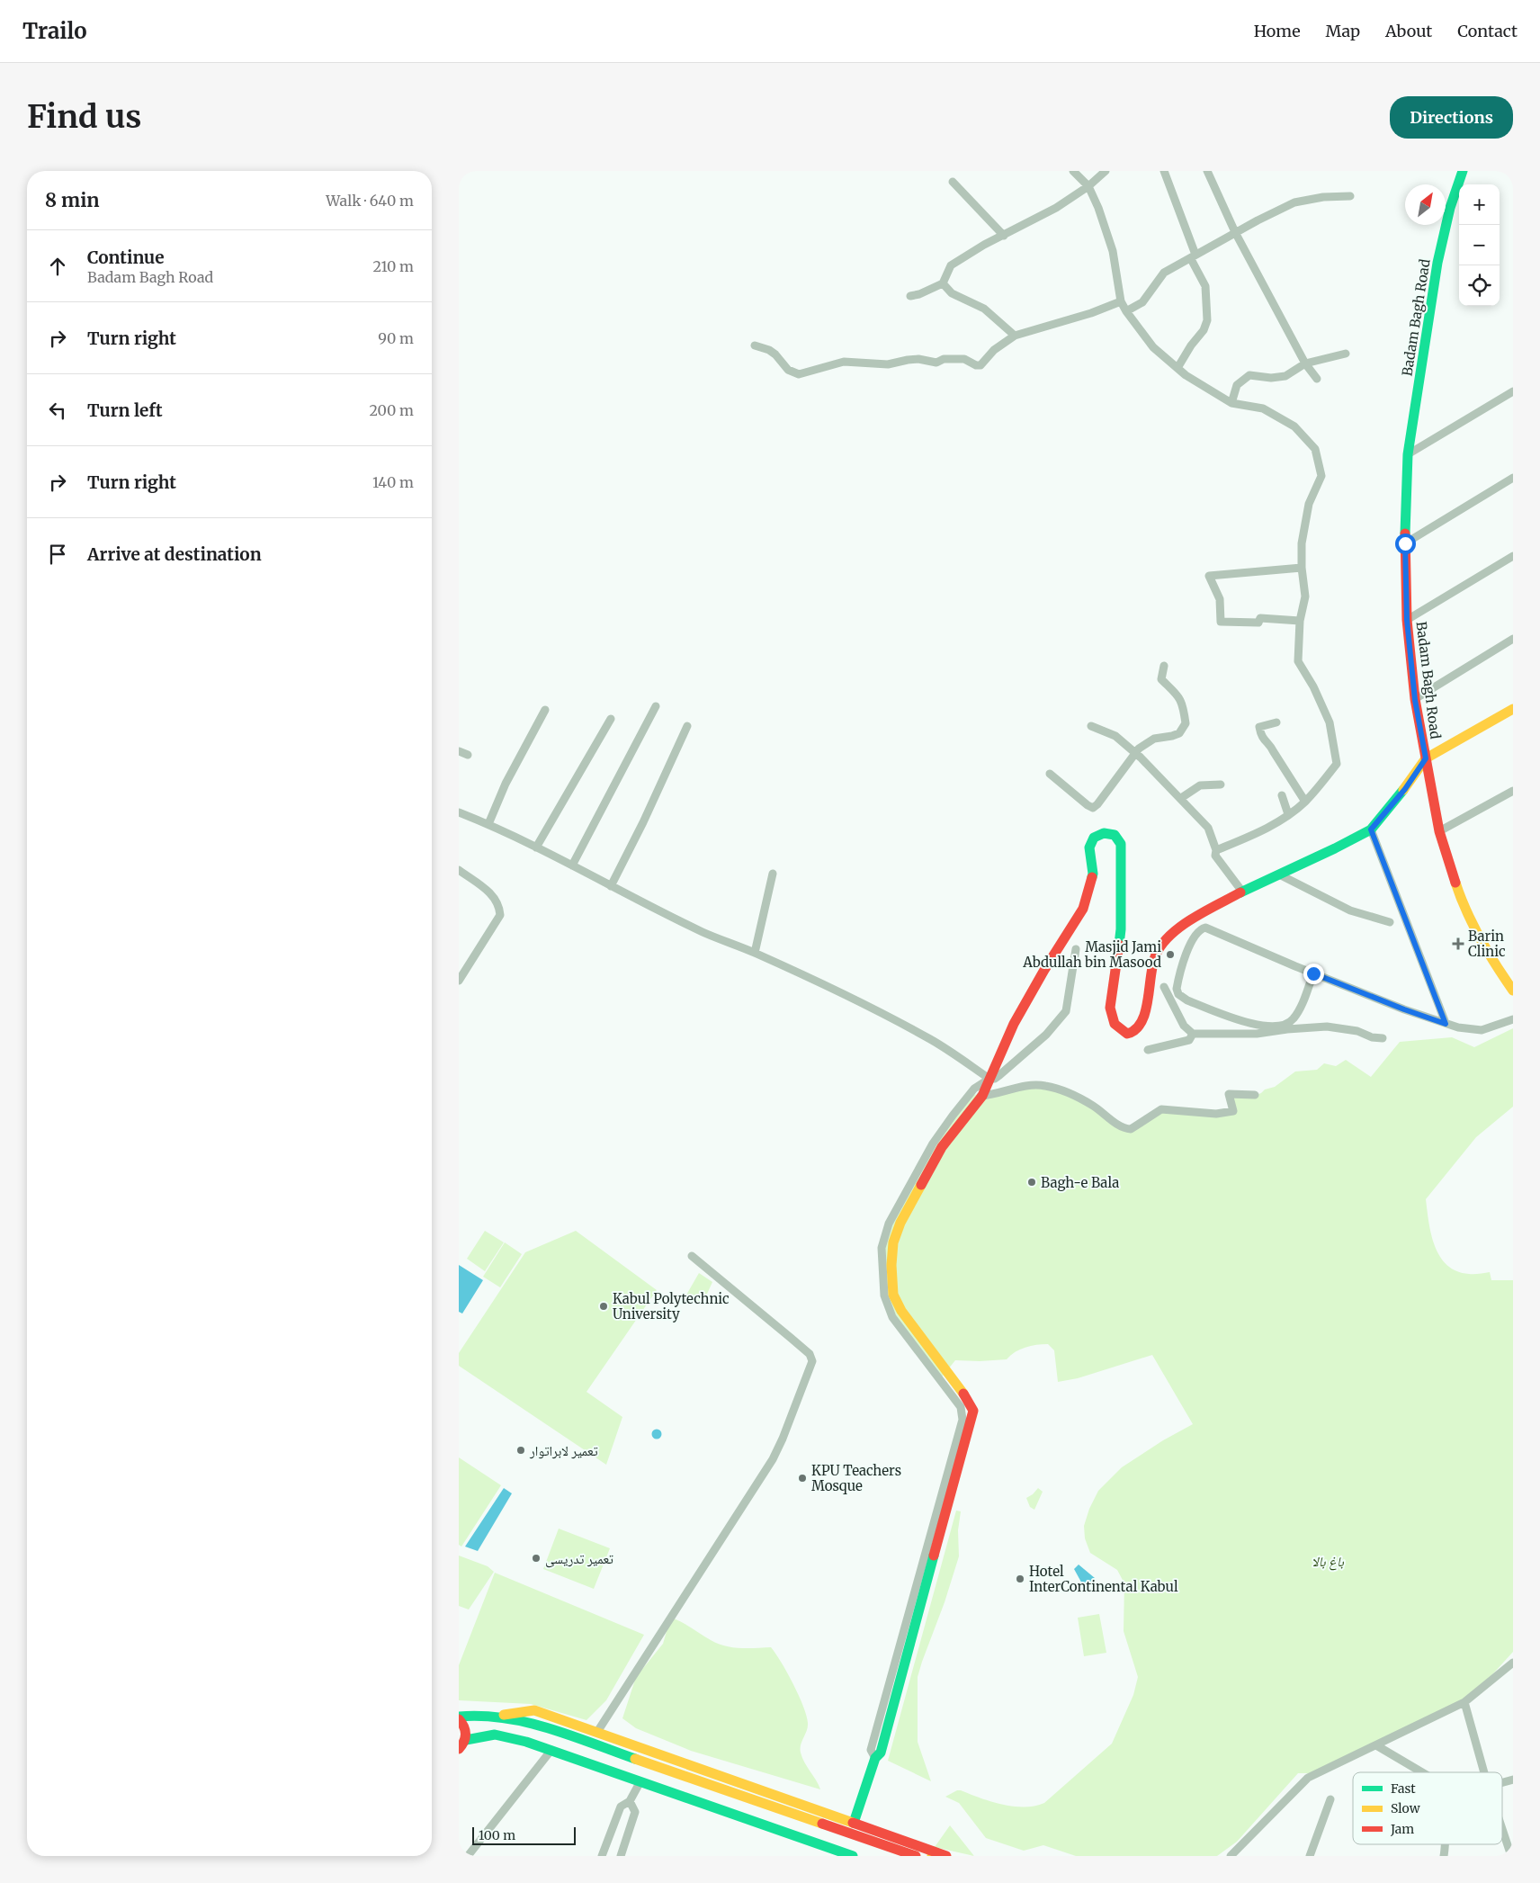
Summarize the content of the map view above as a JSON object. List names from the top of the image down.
{
  "streets": {
    "street": ["Badam Bagh Road"]
  },
  "parks": ["باغ بالا"],
  "places": {
    "health": ["Barin Clinic"],
    "other": [
      "Masjid Jami Abdullah bin Masood",
      "Bagh-e Bala",
      "Kabul Polytechnic University",
      "تعمیر لابراتوار",
      "KPU Teachers Mosque",
      "تعمیر تدریسی",
      "Hotel InterContinental Kabul"
    ]
  },
  "legend": ["Fast", "Slow", "Jam"],
  "scale_bar": "100 m",
  "north": "top right",
  "page": {
    "header": "Trailo",
    "nav": [
      "Home",
      "Map",
      "About",
      "Contact"
    ],
    "buttons": "Directions",
    "title": "Find us",
    "heading": ["8 min", "Walk · 640 m"],
    "map_buttons": ["+", "−"],
    "list": [
      ["Continue", "Badam Bagh Road", "210 m"],
      ["Turn right", "90 m"],
      ["Turn left", "200 m"],
      ["Turn right", "140 m"],
      "Arrive at destination"
    ],
    "scale": "100 m"
  }
}
